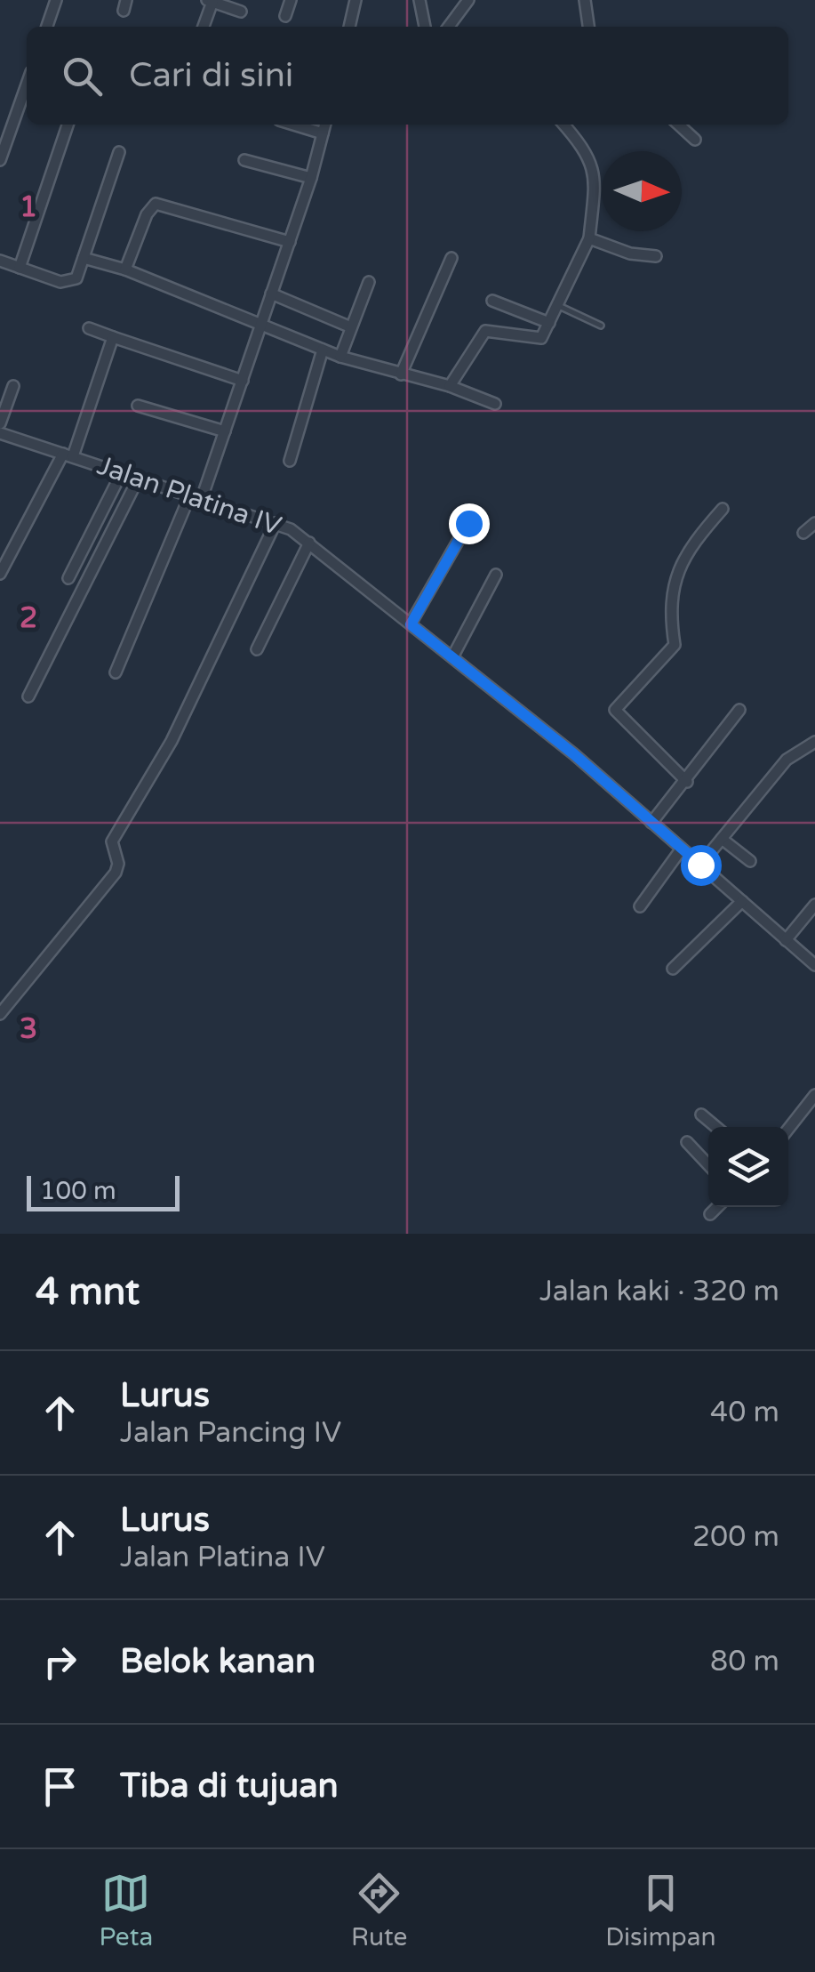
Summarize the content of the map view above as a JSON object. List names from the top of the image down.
{
  "streets": {
    "street": ["Jalan Platina IV"]
  },
  "scale_bar": "100 m",
  "north": "right",
  "page": {
    "search": "Cari di sini",
    "scale": "100 m",
    "heading": ["4 mnt", "Jalan kaki · 320 m"],
    "list": [
      ["Lurus", "Jalan Pancing IV", "40 m"],
      ["Lurus", "Jalan Platina IV", "200 m"],
      ["Belok kanan", "80 m"],
      "Tiba di tujuan"
    ],
    "nav": ["Peta", "Rute", "Disimpan"]
  },
  "grid": {
    "rows": ["1", "2", "3"]
  }
}
